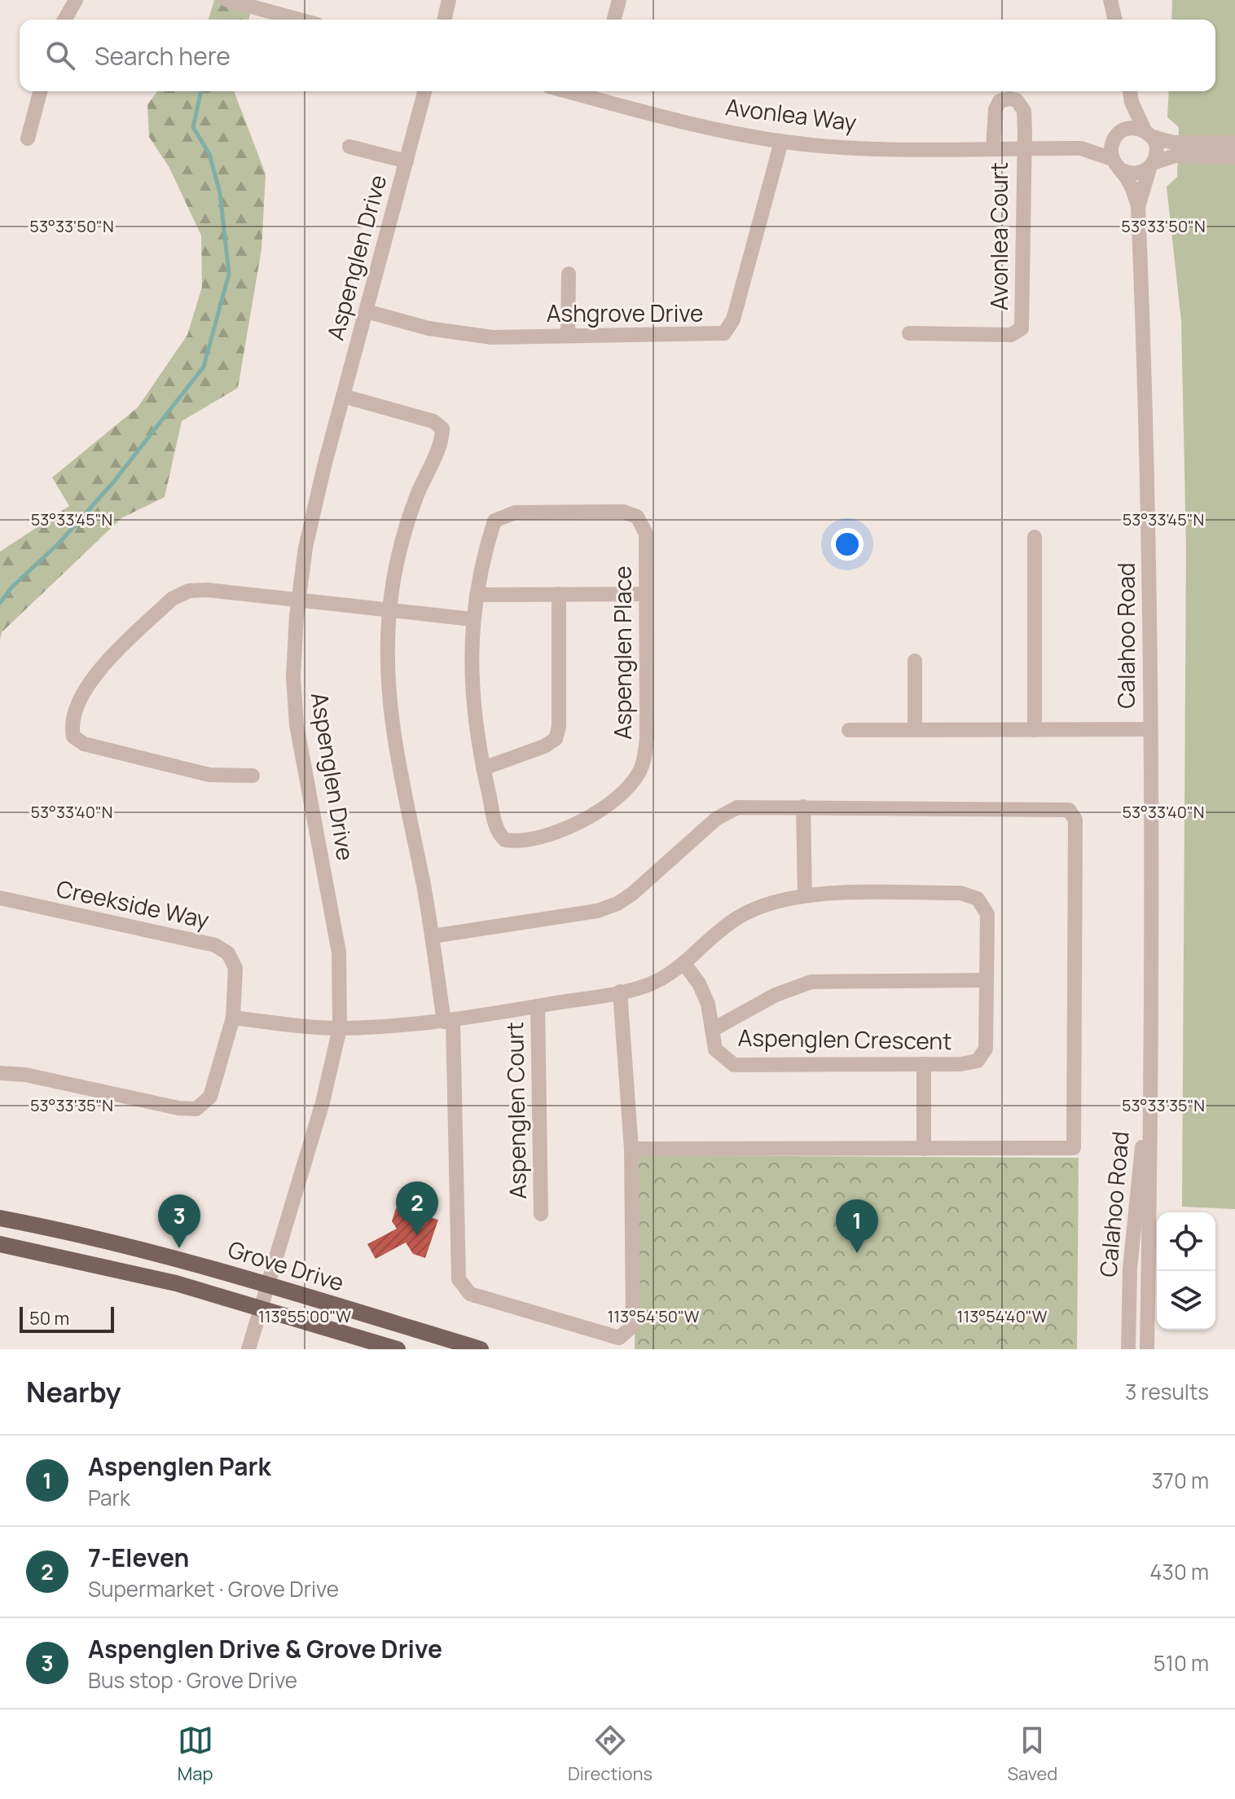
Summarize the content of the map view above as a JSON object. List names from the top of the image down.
{
  "streets": {
    "main road": ["Grove Drive"],
    "street": [
      "Avonlea Way",
      "Avonlea Court",
      "Aspenglen Drive",
      "Ashgrove Drive",
      "Calahoo Road",
      "Aspenglen Place",
      "Creekside Way",
      "Aspenglen Crescent",
      "Aspenglen Court"
    ]
  },
  "crossings": [
    ["Avonlea Way", "Avonlea Court"],
    ["Avonlea Way", "Ashgrove Drive"],
    ["Avonlea Way", "Calahoo Road"],
    ["Aspenglen Drive", "Ashgrove Drive"],
    ["Aspenglen Drive", "Aspenglen Crescent"],
    ["Aspenglen Drive", "Grove Drive"],
    ["Aspenglen Crescent", "Aspenglen Court"]
  ],
  "scale_bar": "50 m",
  "page": {
    "search": "Search here",
    "pins": ["2", "3", "1"],
    "scale": "50 m",
    "heading": ["Nearby", "3 results"],
    "list": [
      {
        "mark": "1",
        "name": "Aspenglen Park",
        "note": "Park",
        "value": "370 m"
      },
      {
        "mark": "2",
        "name": "7-Eleven",
        "note": "Supermarket · Grove Drive",
        "value": "430 m"
      },
      {
        "mark": "3",
        "name": "Aspenglen Drive & Grove Drive",
        "note": "Bus stop · Grove Drive",
        "value": "510 m"
      }
    ],
    "nav": ["Map", "Directions", "Saved"]
  },
  "coordinates": [
    "53°33'50\"N",
    "53°33'45\"N",
    "53°33'40\"N",
    "53°33'35\"N",
    "113°55'00\"W",
    "113°54'50\"W",
    "113°54'40\"W"
  ]
}
